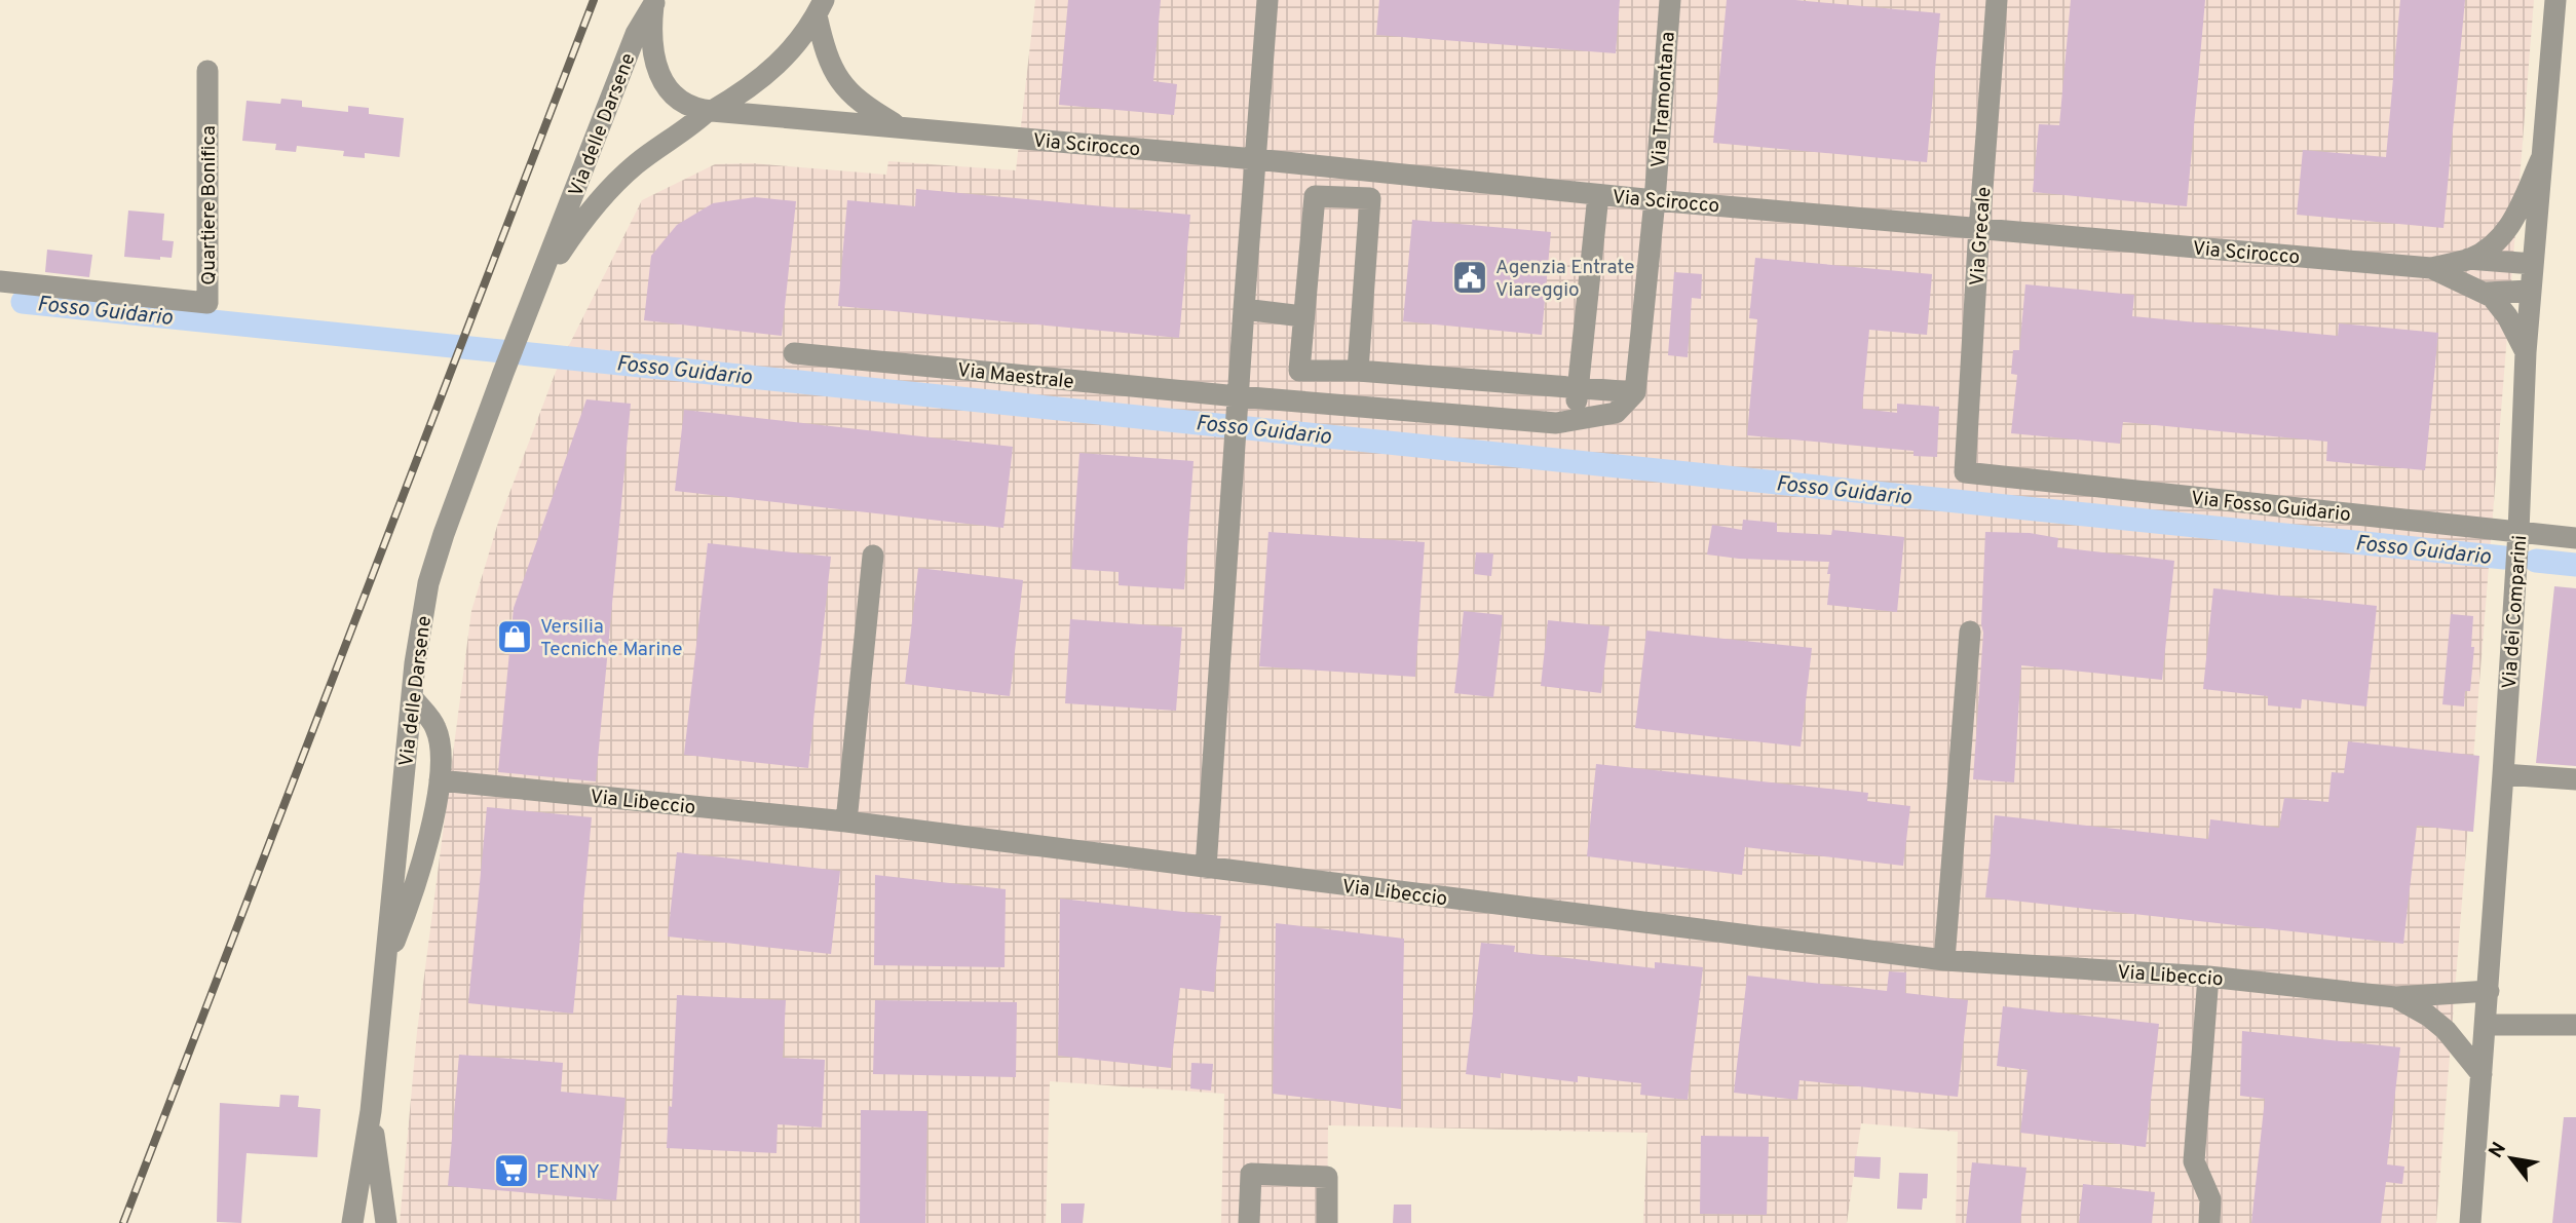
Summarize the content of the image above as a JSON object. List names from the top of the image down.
{
  "streets": {
    "street": [
      "Via Tramontana",
      "Via delle Darsene",
      "Via Scirocco",
      "Quartiere Bonifica",
      "Via Grecale",
      "Via Maestrale",
      "Via Fosso Guidario",
      "Via dei Comparini",
      "Via Libeccio"
    ]
  },
  "crossings": [
    ["Via Tramontana", "Via Scirocco"],
    ["Via Tramontana", "Via Maestrale"],
    ["Via delle Darsene", "Via Scirocco"],
    ["Via Scirocco", "Via Grecale"],
    ["Via Scirocco", "Via dei Comparini"],
    ["Via Grecale", "Via Fosso Guidario"],
    ["Via Fosso Guidario", "Via dei Comparini"],
    ["Via dei Comparini", "Via Libeccio"]
  ],
  "water": ["Fosso Guidario"],
  "places": {
    "public building": ["Agenzia Entrate Viareggio"],
    "shop": ["Versilia Tecniche Marine"],
    "supermarket": ["PENNY"]
  },
  "north": "top left"
}
